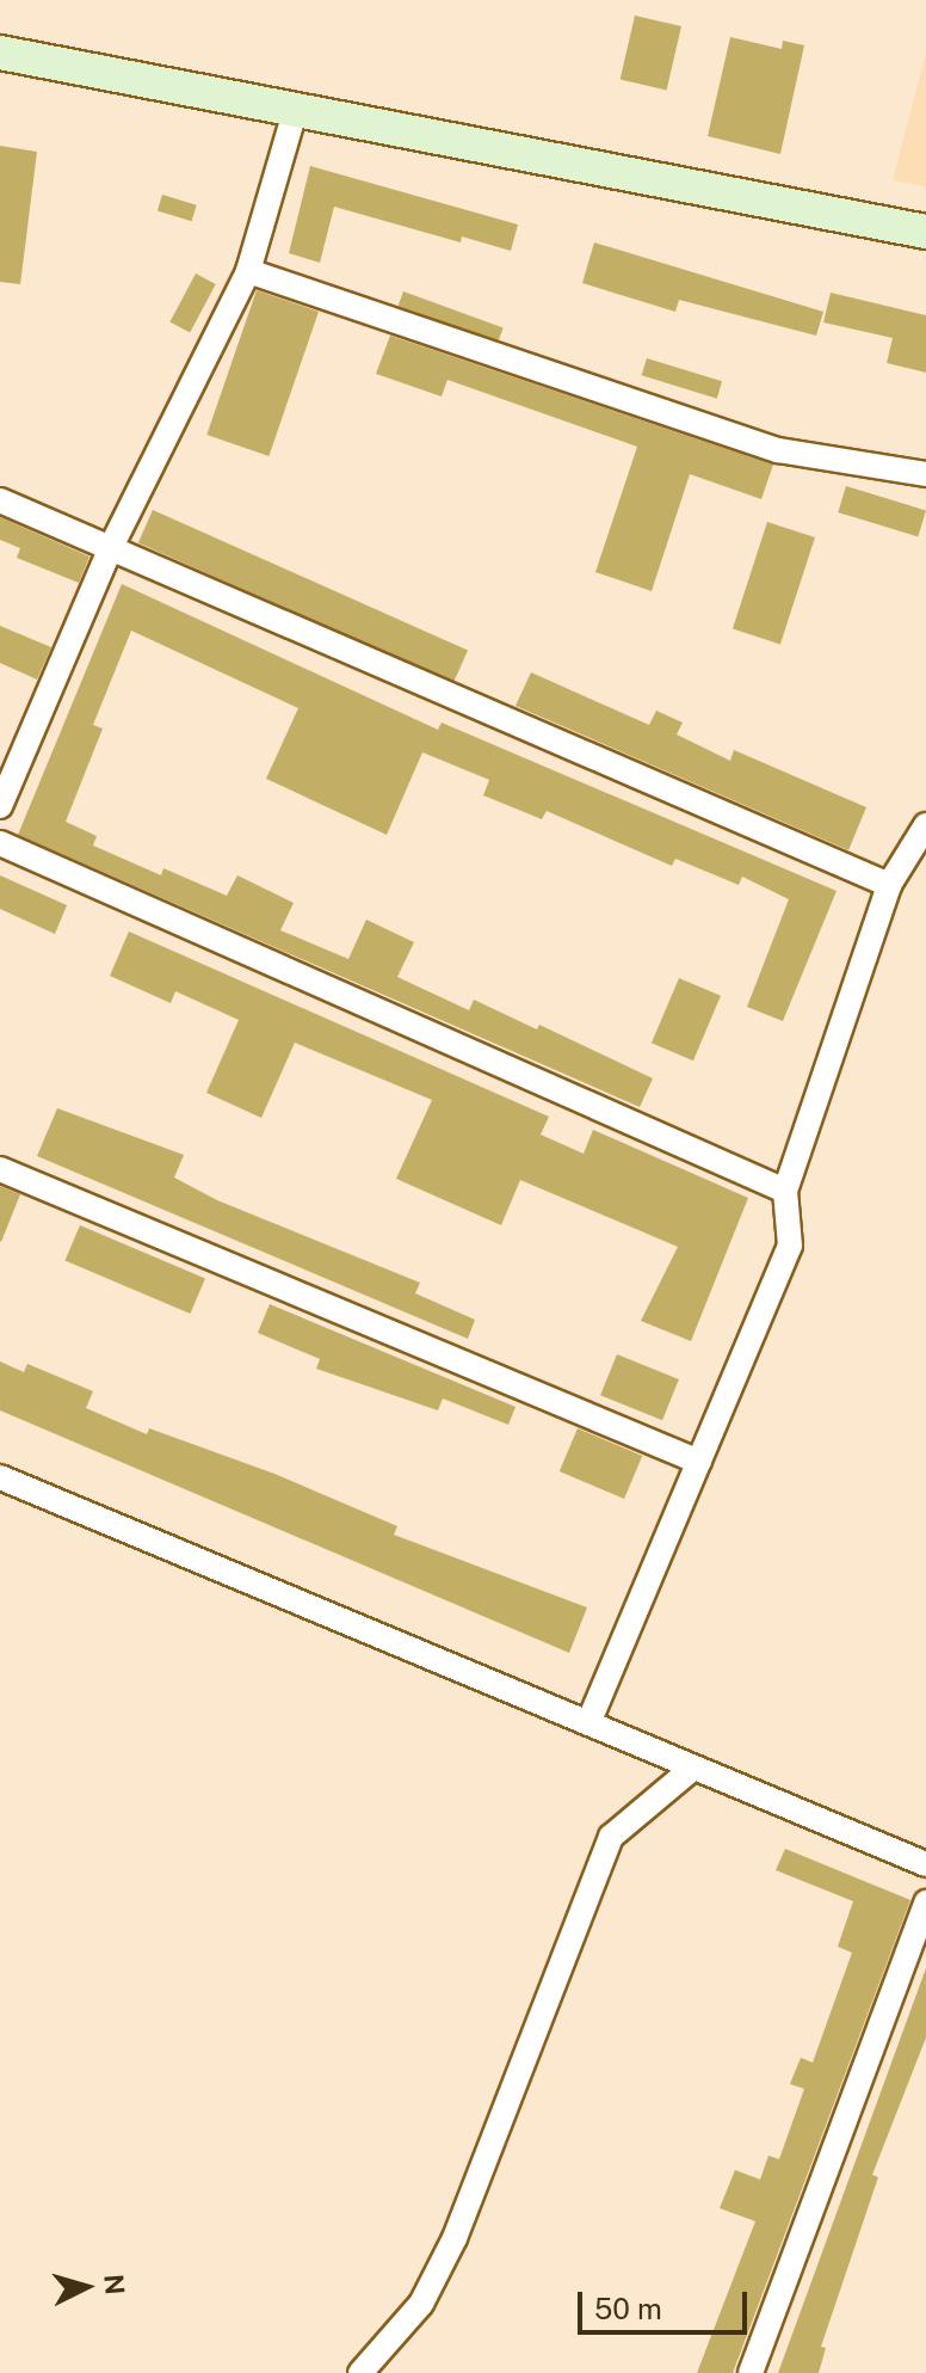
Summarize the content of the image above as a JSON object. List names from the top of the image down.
{
  "scale_bar": "50 m",
  "north": "right"
}
